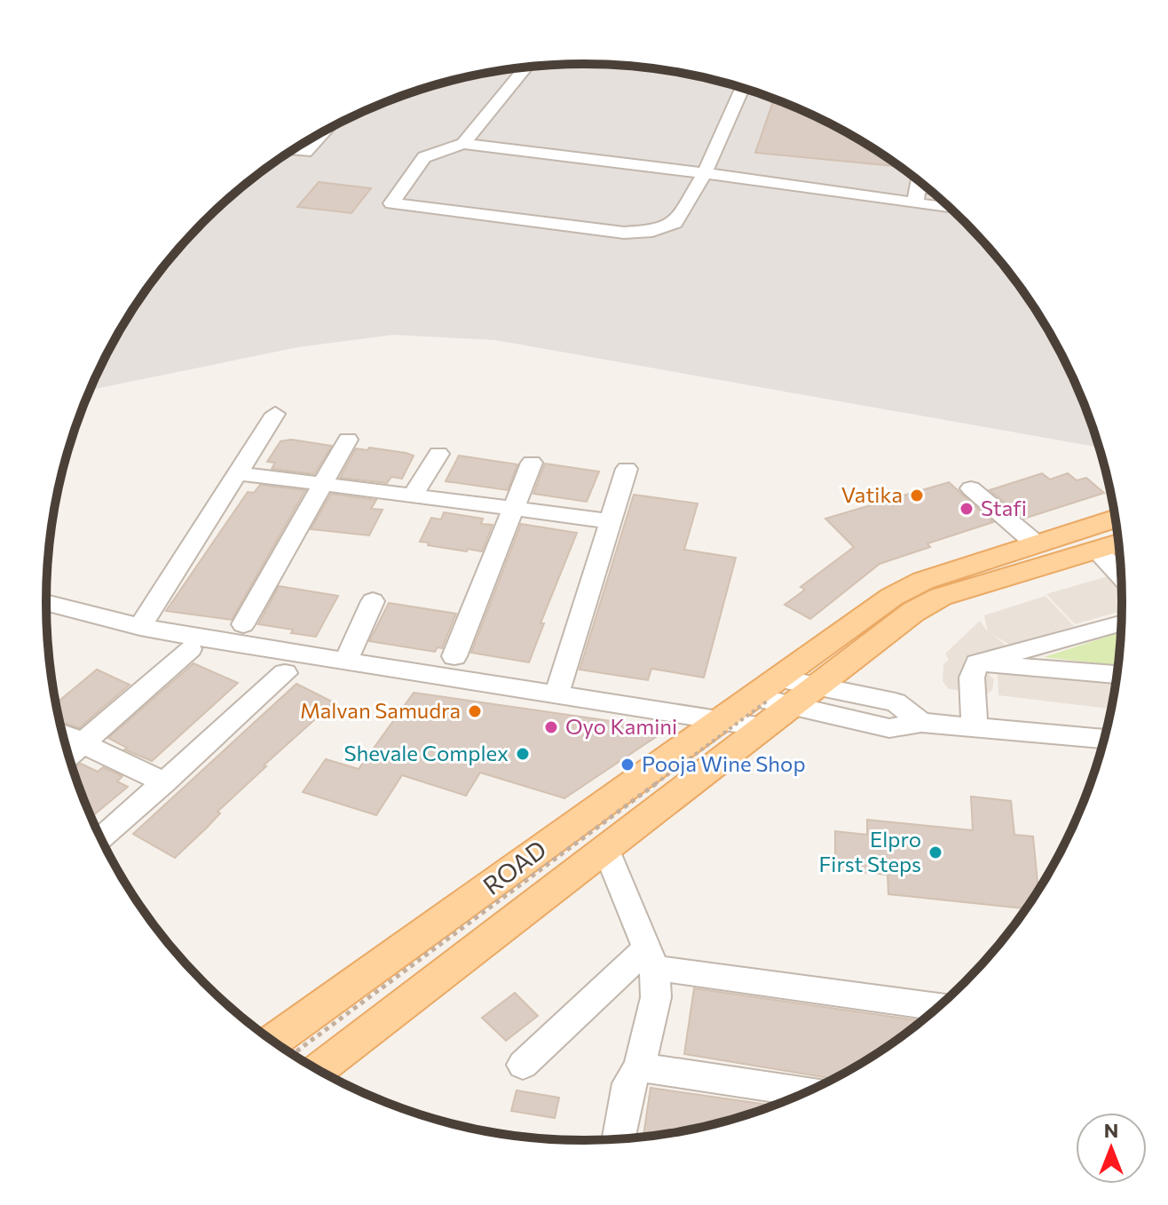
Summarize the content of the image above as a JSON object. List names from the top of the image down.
{
  "streets": {
    "path": ["ROAD"]
  },
  "places": [
    "Vatika",
    "Stafi",
    "Malvan Samudra",
    "Oyo Kamini",
    "Shevale Complex",
    "Pooja Wine Shop",
    "Elpro First Steps"
  ],
  "north": "top"
}
